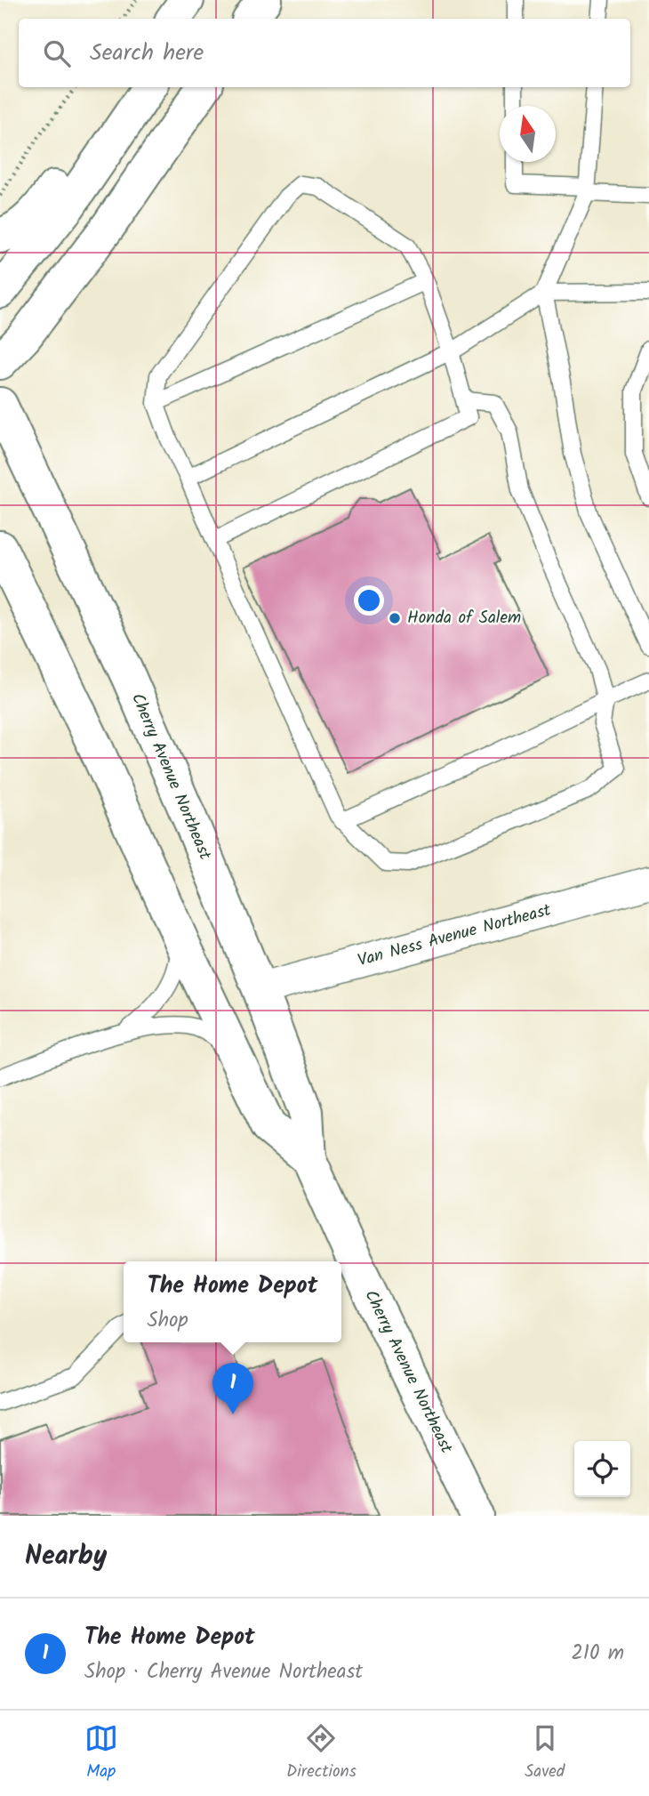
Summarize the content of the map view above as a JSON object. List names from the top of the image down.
{
  "streets": {
    "main road": ["Cherry Avenue Northeast"],
    "street": ["Van Ness Avenue Northeast"]
  },
  "crossings": [
    ["Cherry Avenue Northeast", "Van Ness Avenue Northeast"]
  ],
  "places": ["Honda of Salem"],
  "north": "top",
  "page": {
    "search": "Search here",
    "popup": ["The Home Depot", "Shop"],
    "pins": "1",
    "heading": "Nearby",
    "list": [
      {
        "mark": "1",
        "name": "The Home Depot",
        "note": "Shop · Cherry Avenue Northeast",
        "value": "210 m"
      }
    ],
    "nav": ["Map", "Directions", "Saved"]
  }
}
